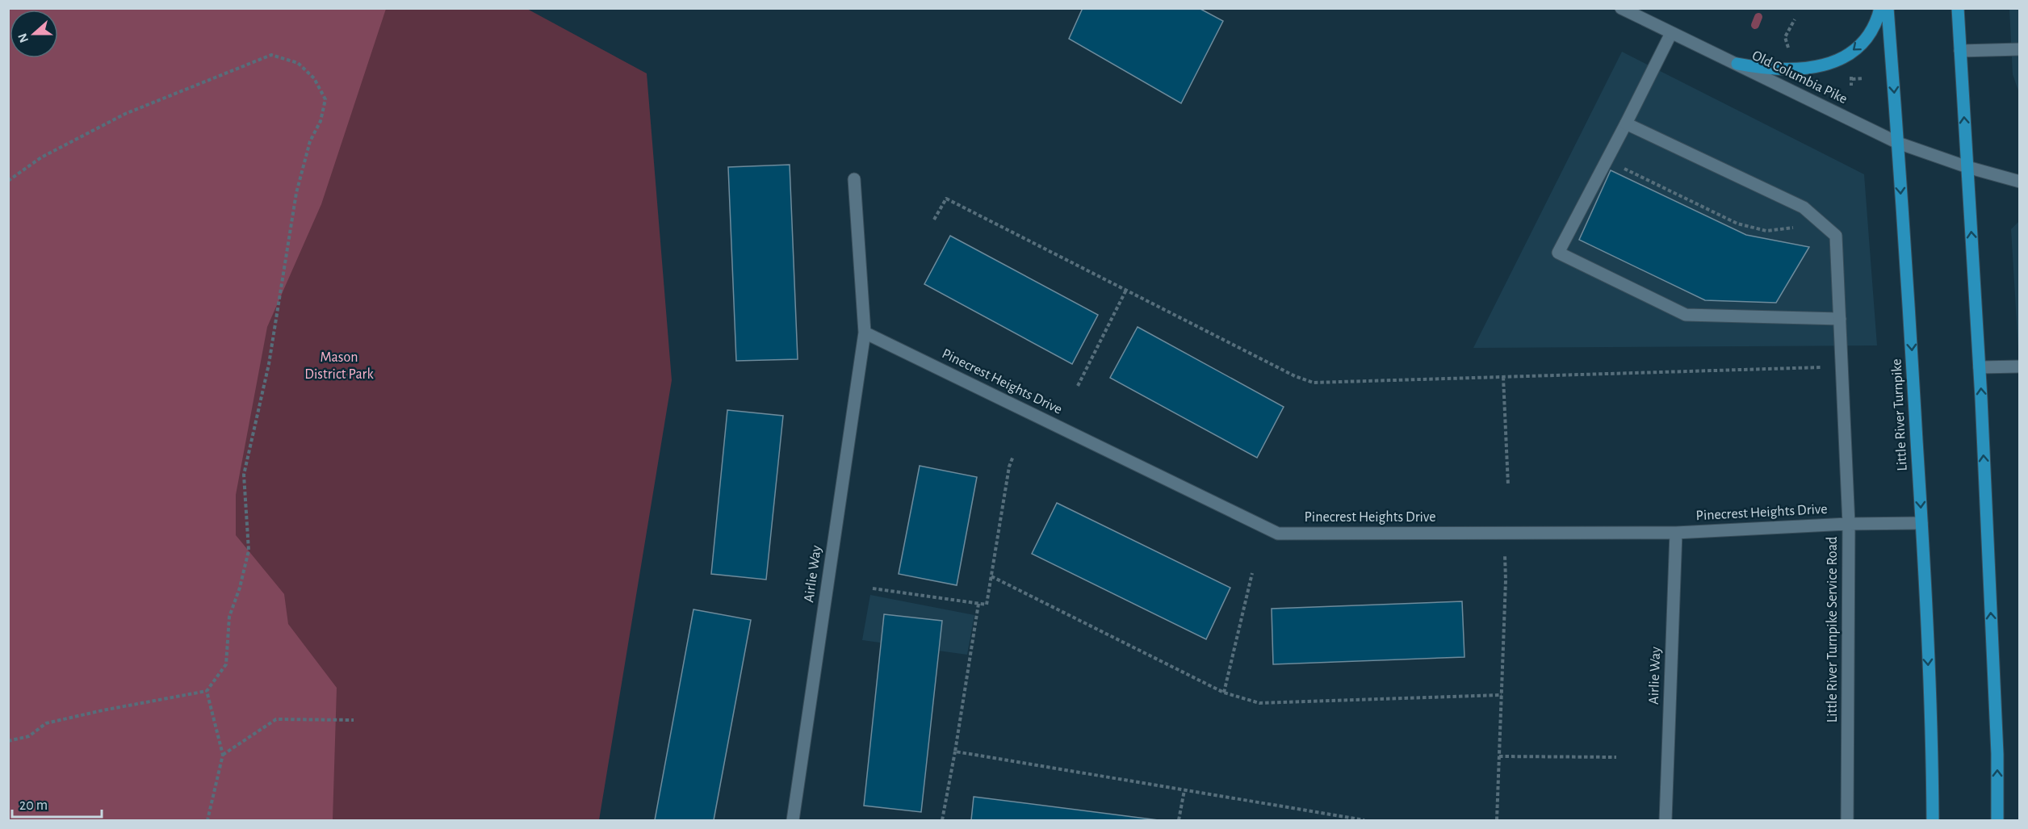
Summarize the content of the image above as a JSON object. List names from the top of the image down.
{
  "streets": {
    "main road": ["Little River Turnpike"],
    "street": [
      "Old Columbia Pike",
      "Pinecrest Heights Drive",
      "Airlie Way",
      "Little River Turnpike Service Road"
    ]
  },
  "crossings": [
    ["Old Columbia Pike", "Little River Turnpike"],
    ["Pinecrest Heights Drive", "Little River Turnpike"],
    ["Pinecrest Heights Drive", "Airlie Way"],
    ["Pinecrest Heights Drive", "Little River Turnpike Service Road"]
  ],
  "parks": ["Mason District Park"],
  "scale_bar": "20 m",
  "north": "left"
}
